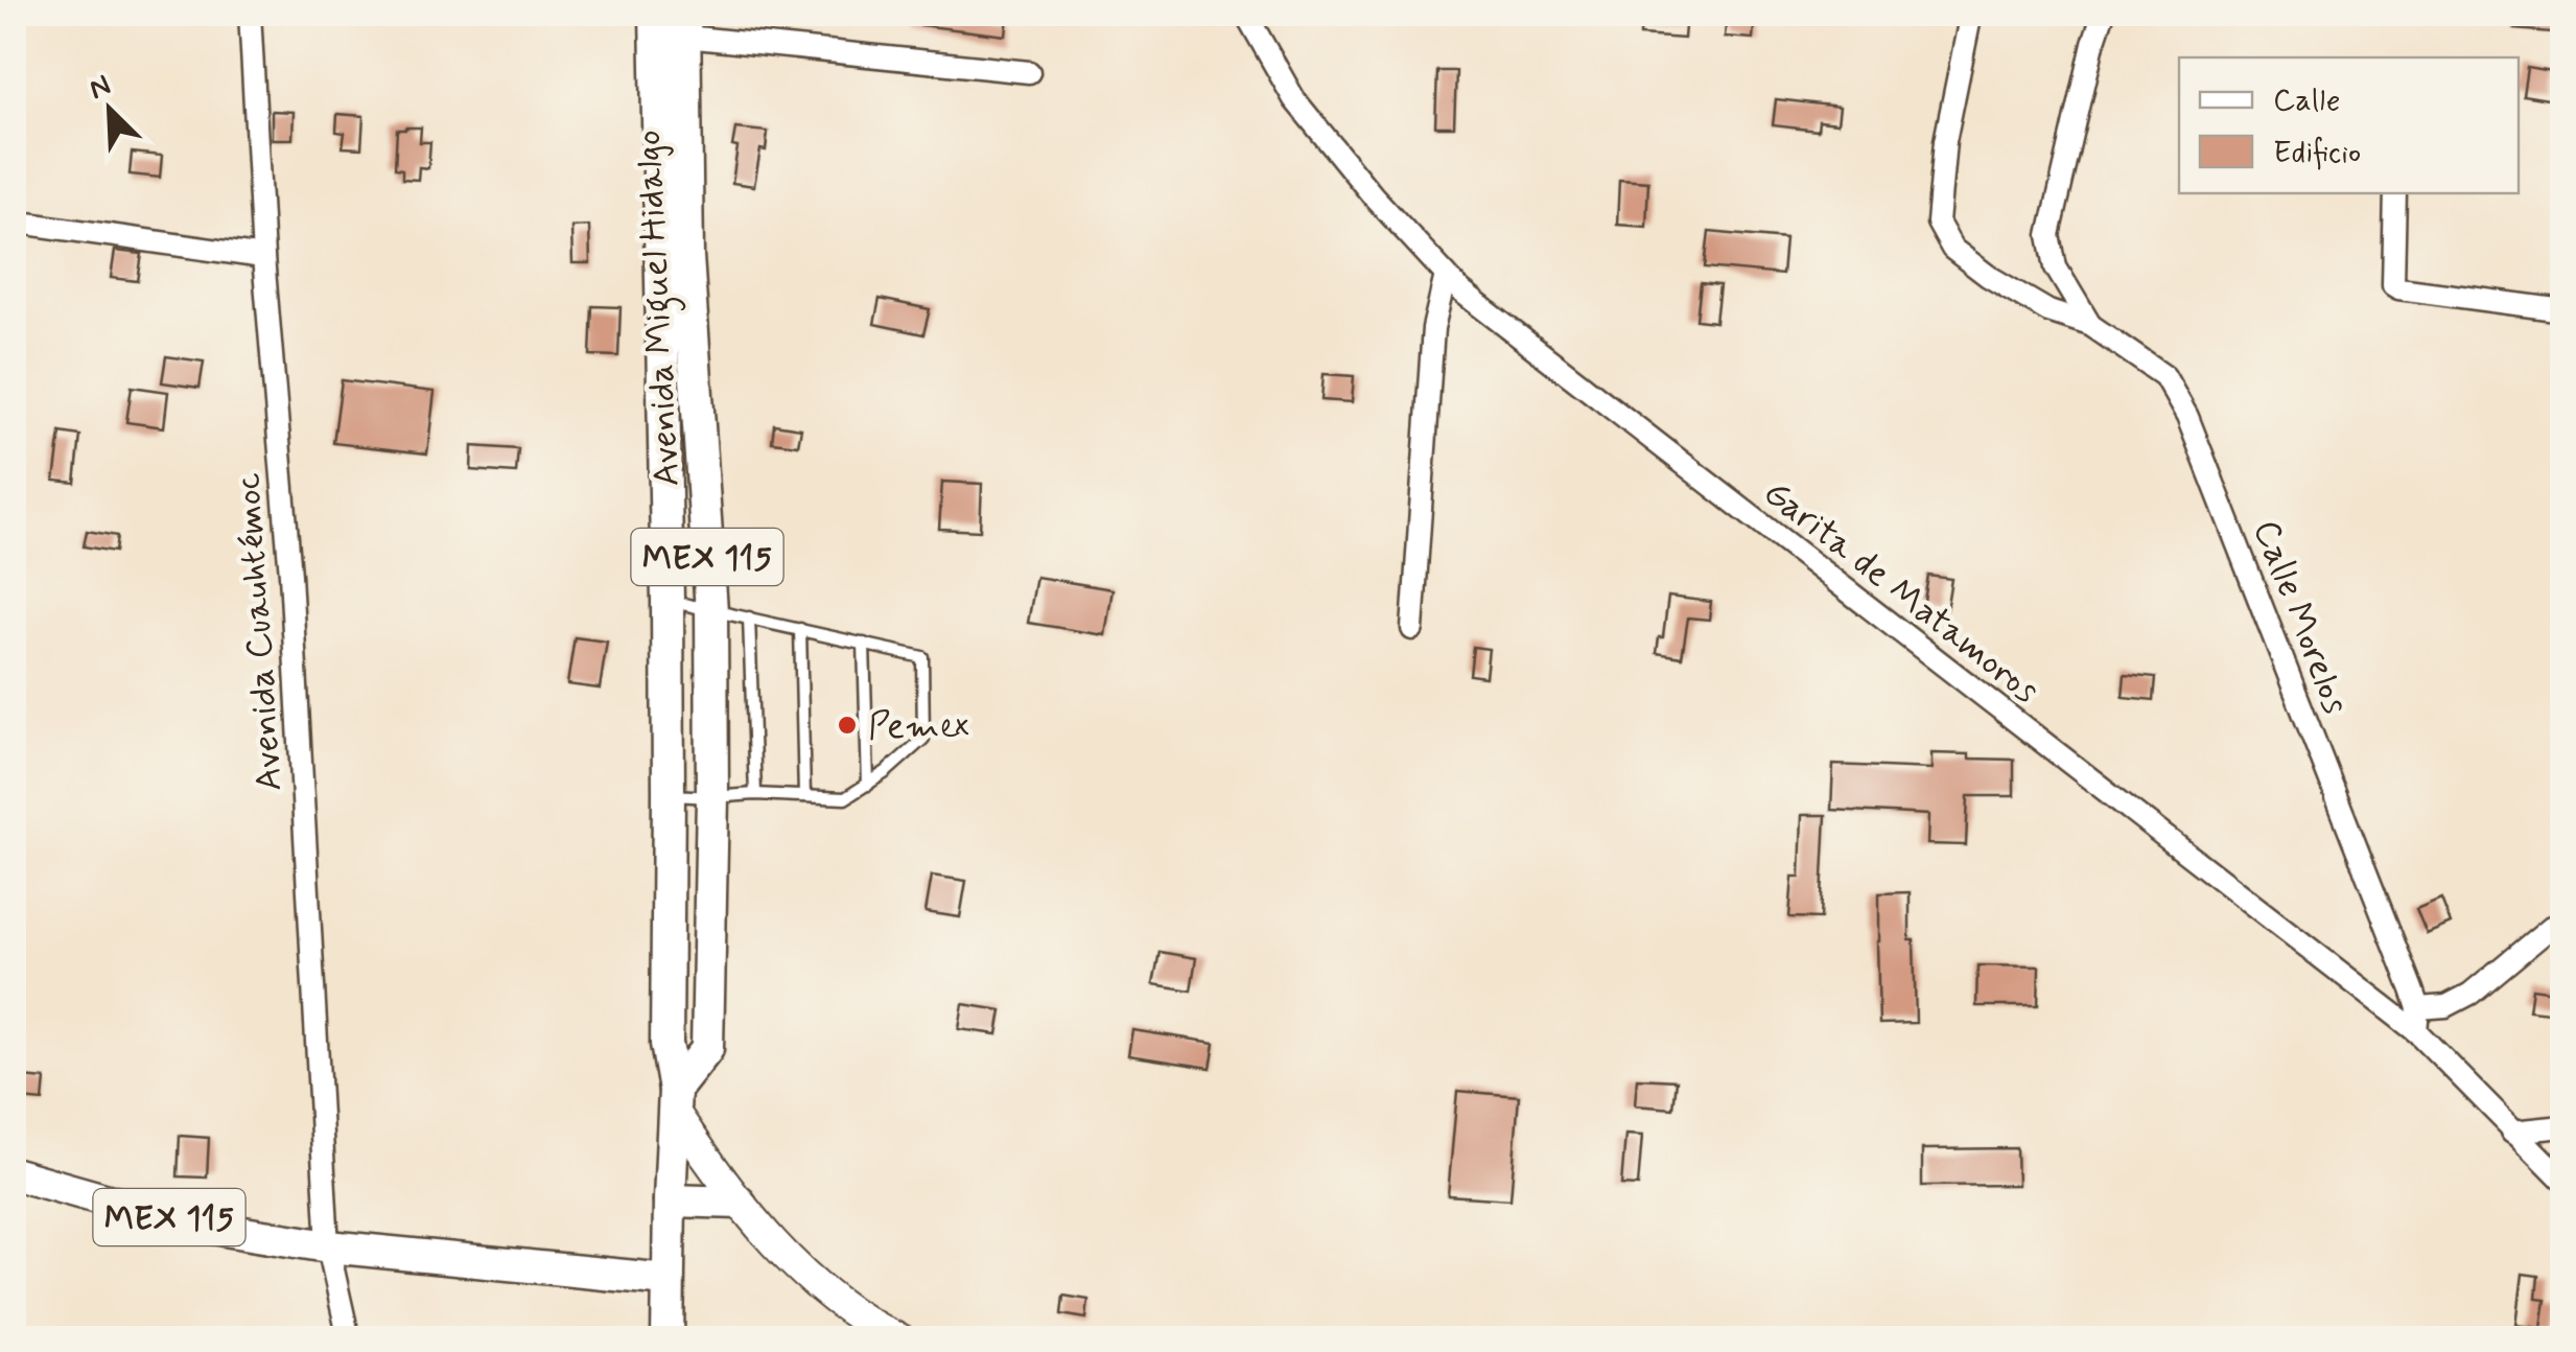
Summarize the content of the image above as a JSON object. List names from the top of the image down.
{
  "streets": {
    "main road": ["Avenida Miguel Hidalgo", "MEX 115"],
    "street": ["Garita de Matamoros", "Calle Morelos", "Avenida Cuauhtémoc"]
  },
  "crossings": [
    ["Avenida Miguel Hidalgo", "MEX 115"],
    ["MEX 115", "Avenida Cuauhtémoc"],
    ["Garita de Matamoros", "Calle Morelos"]
  ],
  "places": ["Pemex"],
  "legend": ["Calle", "Edificio"],
  "north": "top left"
}
